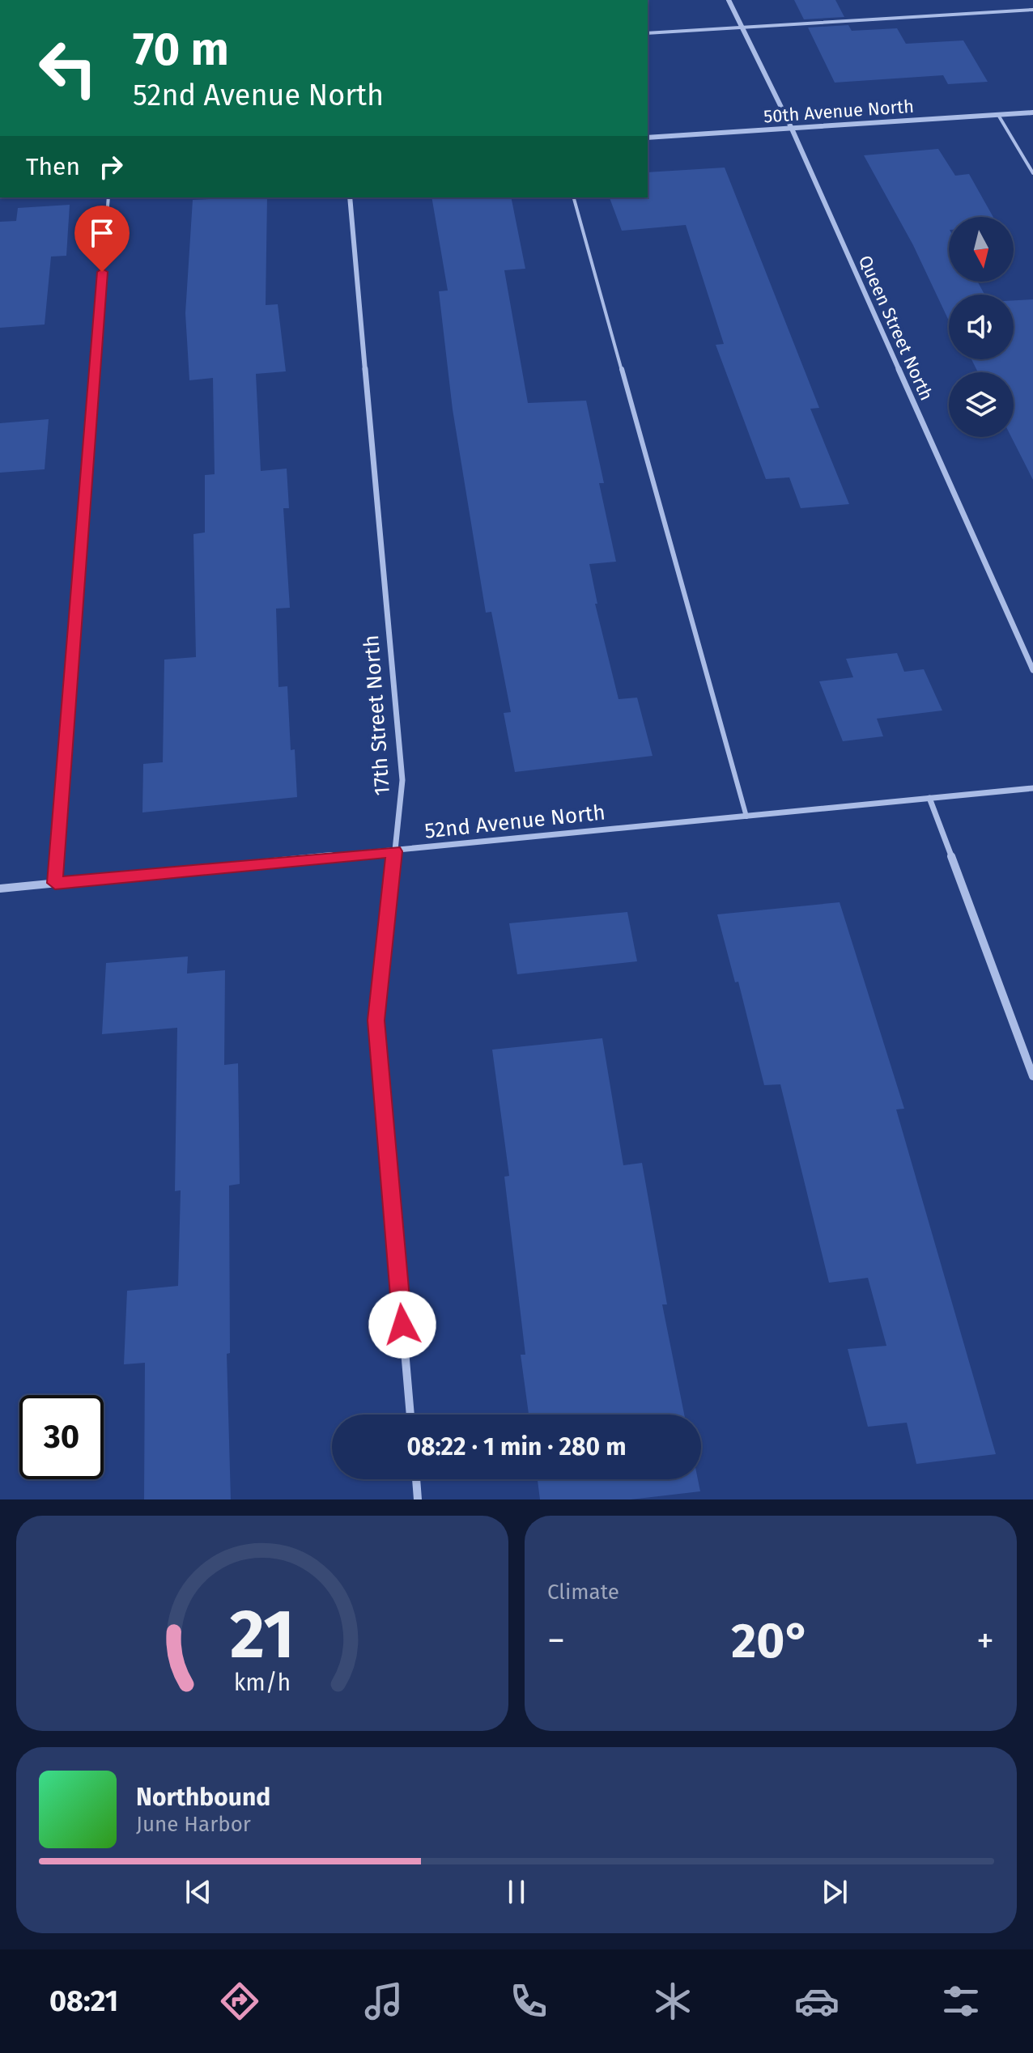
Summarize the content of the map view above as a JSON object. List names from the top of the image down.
{
  "streets": {
    "street": [
      "50th Avenue North",
      "Queen Street North",
      "17th Street North",
      "52nd Avenue North"
    ]
  },
  "crossings": [
    ["50th Avenue North", "Queen Street North"],
    ["17th Street North", "52nd Avenue North"]
  ],
  "north": "bottom",
  "page": {
    "turn": ["70 m", "52nd Avenue North"],
    "then": "Then",
    "limit": "30",
    "trip": "08:22 · 1 min · 280 m",
    "tile": "Climate",
    "heat": ["−", "20°", "+"],
    "song": ["Northbound", "June Harbor"],
    "tabs": "08:21",
    "gauge": ["21", "km/h"]
  }
}
